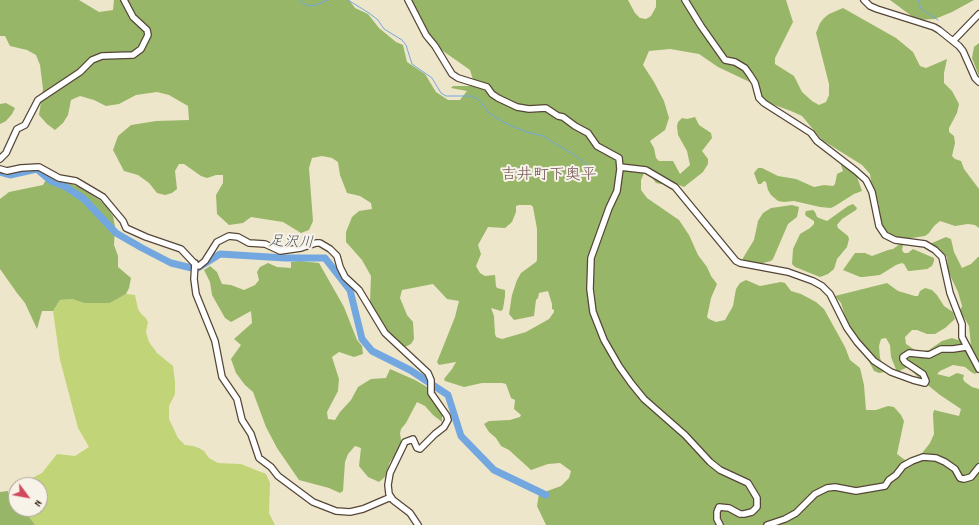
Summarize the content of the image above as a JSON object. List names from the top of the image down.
{
  "districts": ["吉井町下奥平"],
  "water": ["足沢川"],
  "north": "bottom right"
}
